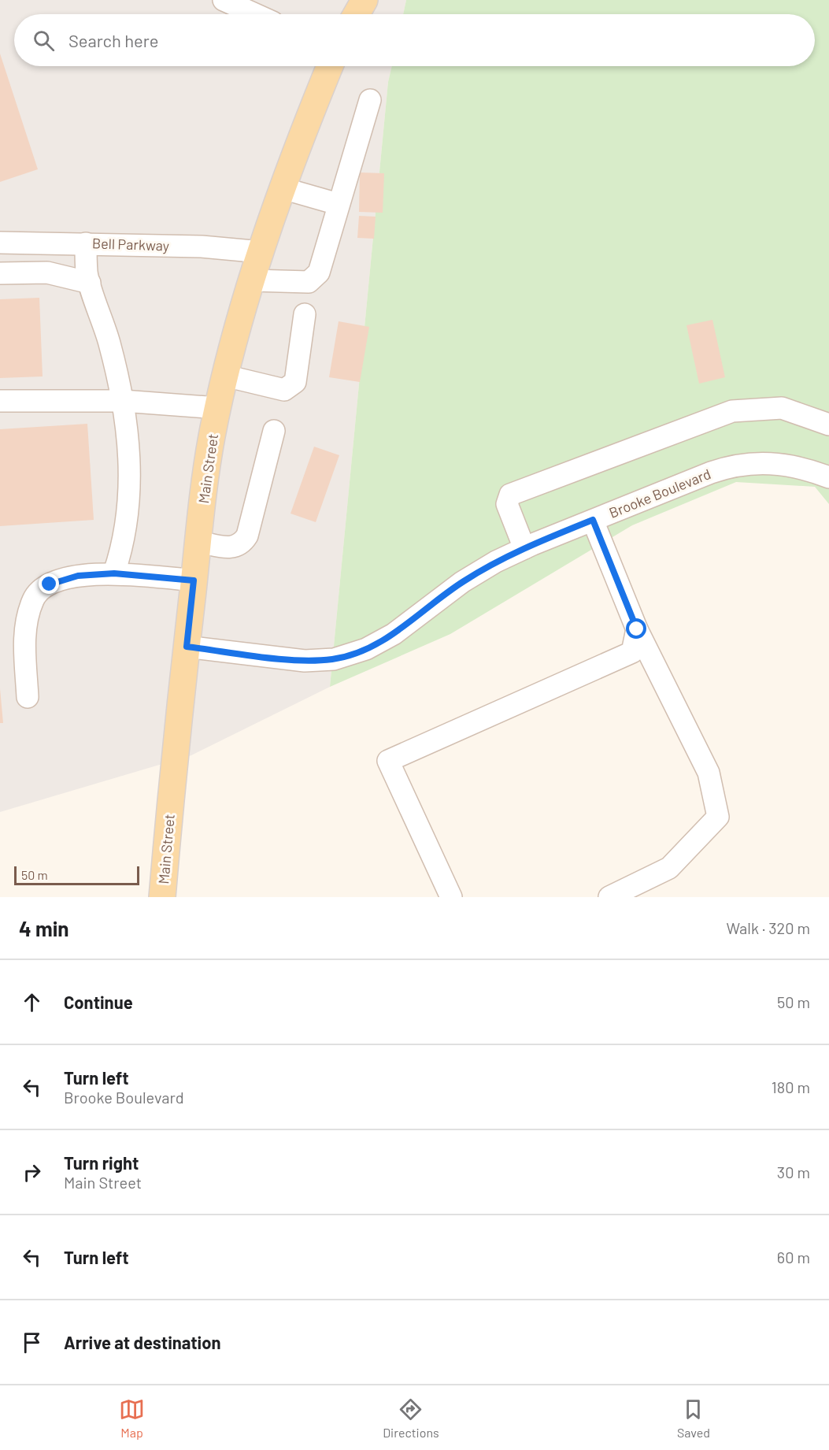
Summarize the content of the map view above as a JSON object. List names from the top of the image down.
{
  "streets": {
    "main road": ["Main Street"],
    "street": ["Bell Parkway", "Brooke Boulevard"]
  },
  "crossings": [
    ["Bell Parkway", "Main Street"],
    ["Main Street", "Brooke Boulevard"]
  ],
  "scale_bar": "50 m",
  "page": {
    "search": "Search here",
    "scale": "50 m",
    "heading": ["4 min", "Walk · 320 m"],
    "list": [
      ["Continue", "50 m"],
      ["Turn left", "Brooke Boulevard", "180 m"],
      ["Turn right", "Main Street", "30 m"],
      ["Turn left", "60 m"],
      "Arrive at destination"
    ],
    "nav": ["Map", "Directions", "Saved"]
  }
}
